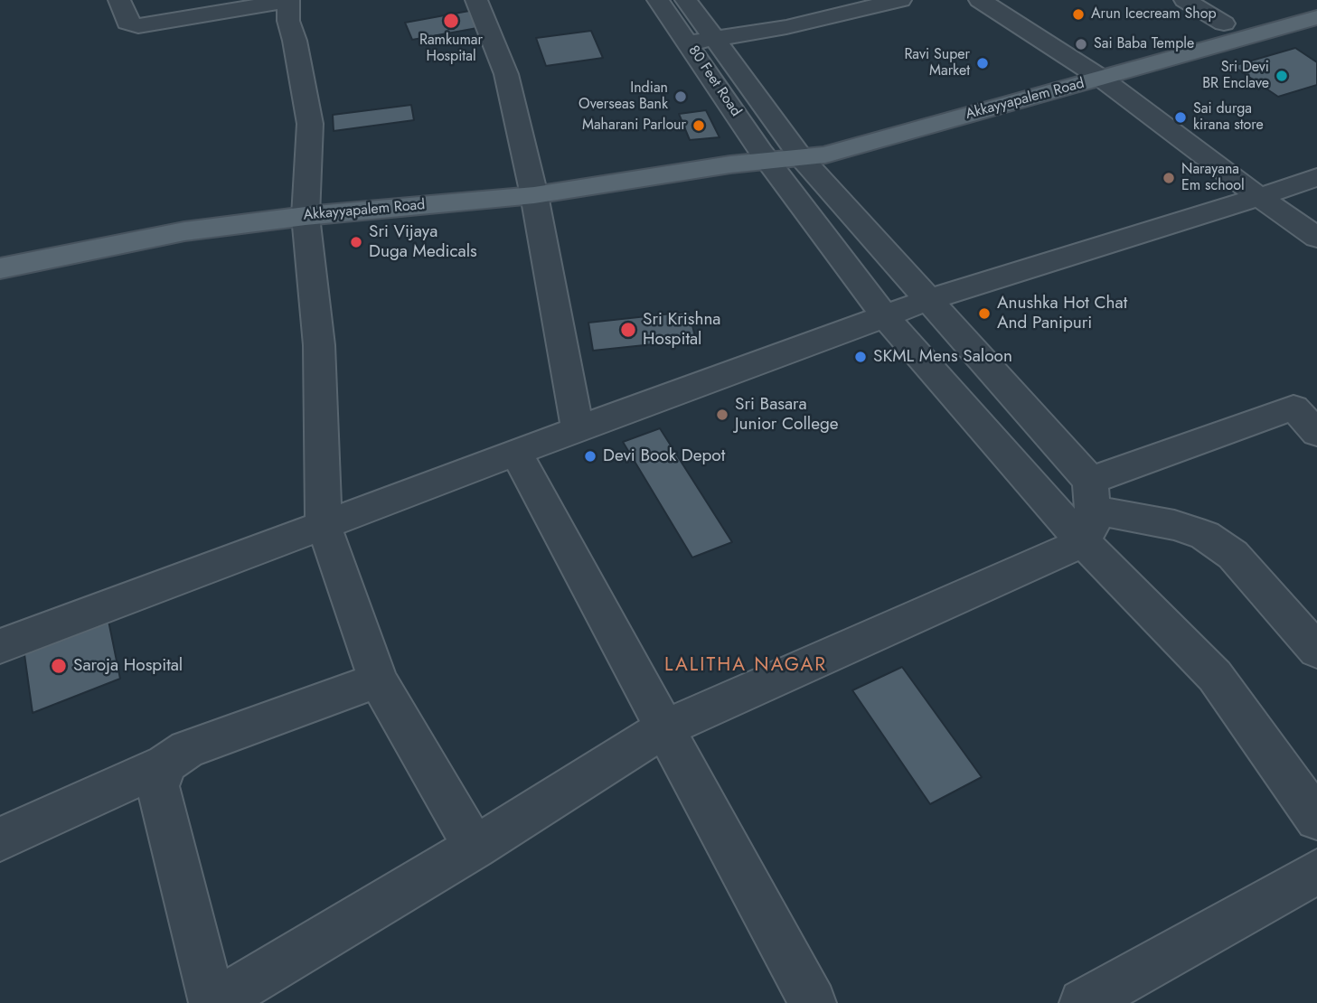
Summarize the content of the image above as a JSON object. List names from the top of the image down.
{
  "streets": {
    "main road": ["Akkayyapalem Road"],
    "street": ["80 Feet Road"]
  },
  "crossings": [
    ["80 Feet Road", "Akkayyapalem Road"]
  ],
  "districts": ["LALITHA NAGAR"],
  "places": [
    "Arun Icecream Shop",
    "Ramkumar Hospital",
    "Sai Baba Temple",
    "Ravi Super Market",
    "Sri Devi BR Enclave",
    "Indian Overseas Bank",
    "Sai durga kirana store",
    "Maharani Parlour",
    "Narayana Em school",
    "Sri Vijaya Duga Medicals",
    "Anushka Hot Chat And Panipuri",
    "Sri Krishna Hospital",
    "SKML Mens Saloon",
    "Sri Basara Junior College",
    "Devi Book Depot",
    "Saroja Hospital"
  ]
}
